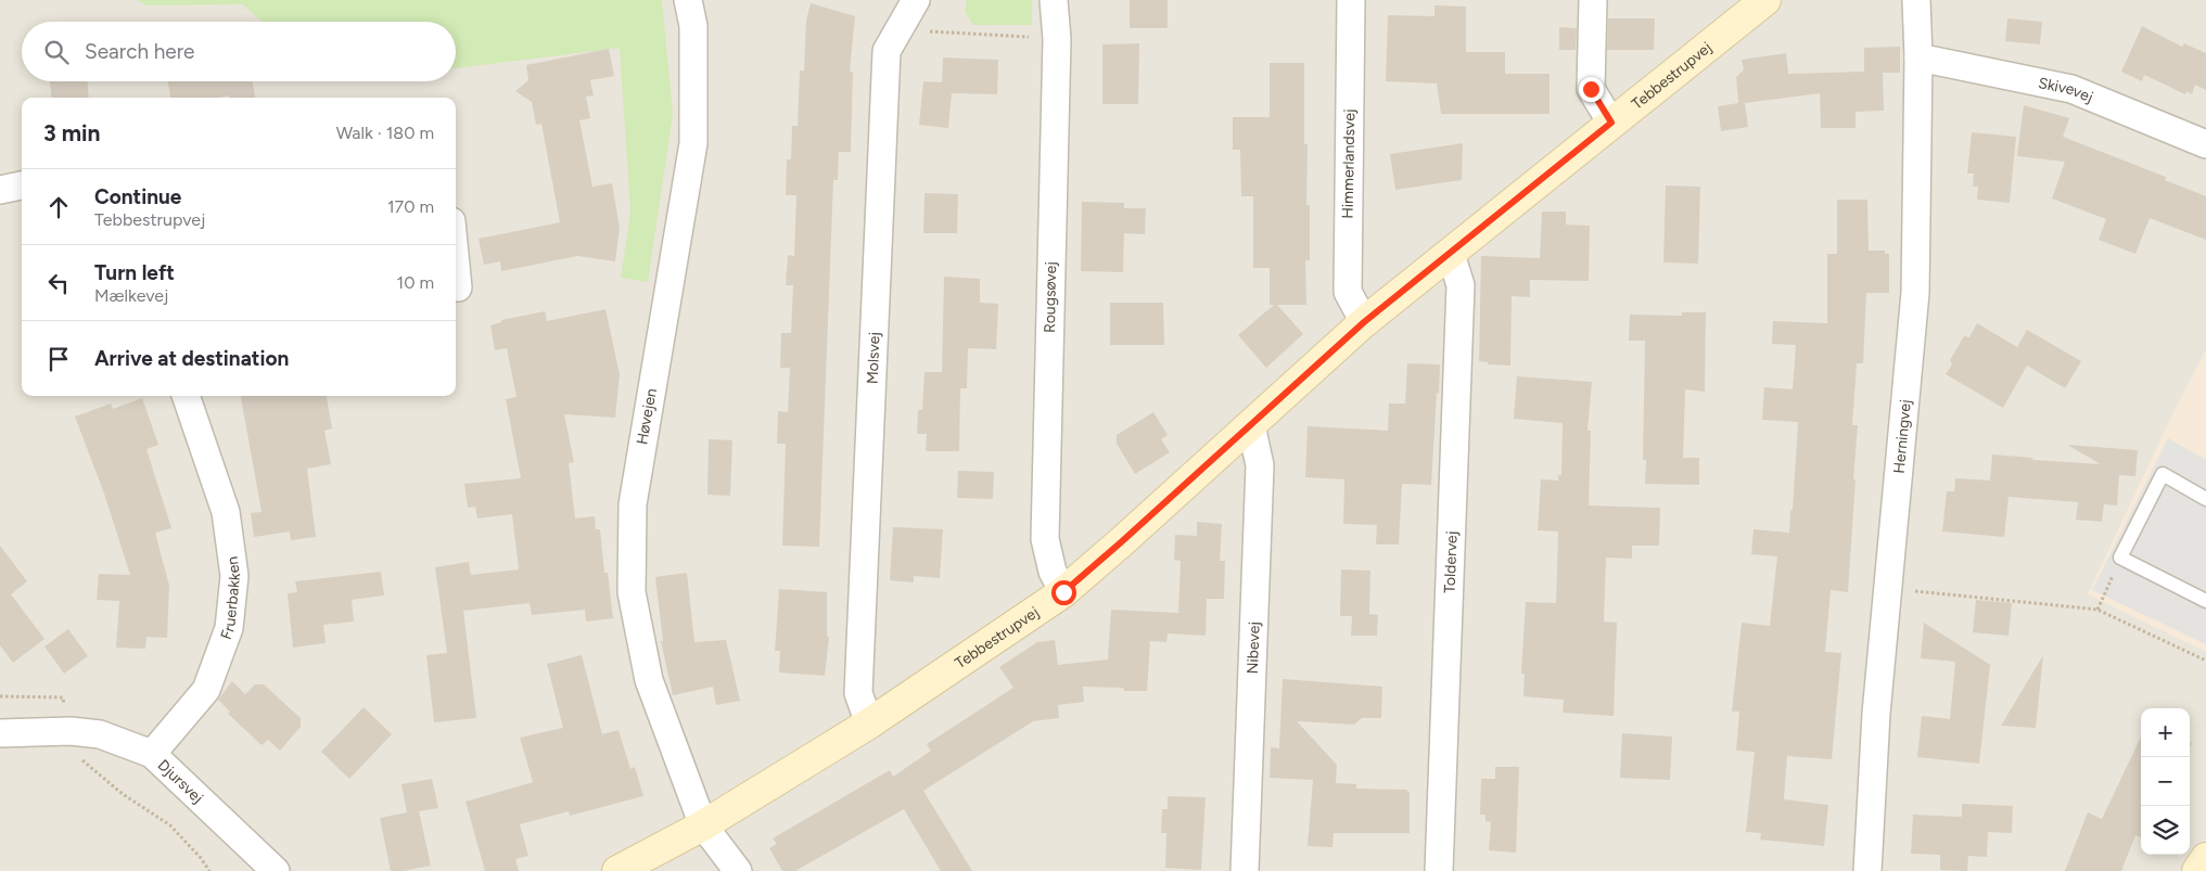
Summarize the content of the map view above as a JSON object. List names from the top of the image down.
{
  "streets": {
    "street": [
      "Tebbestrupvej",
      "Skivevej",
      "Himmerlandsvej",
      "Rougsøvej",
      "Molsvej",
      "Høvejen",
      "Herningvej",
      "Toldervej",
      "Fruerbakken",
      "Nibevej",
      "Djursvej"
    ]
  },
  "crossings": [
    ["Tebbestrupvej", "Himmerlandsvej"],
    ["Tebbestrupvej", "Rougsøvej"],
    ["Tebbestrupvej", "Molsvej"],
    ["Tebbestrupvej", "Høvejen"],
    ["Tebbestrupvej", "Toldervej"],
    ["Tebbestrupvej", "Nibevej"],
    ["Skivevej", "Herningvej"],
    ["Fruerbakken", "Djursvej"]
  ],
  "page": {
    "search": "Search here",
    "heading": ["3 min", "Walk · 180 m"],
    "list": [
      ["Continue", "Tebbestrupvej", "170 m"],
      ["Turn left", "Mælkevej", "10 m"],
      "Arrive at destination"
    ],
    "map_buttons": ["+", "−"]
  }
}
